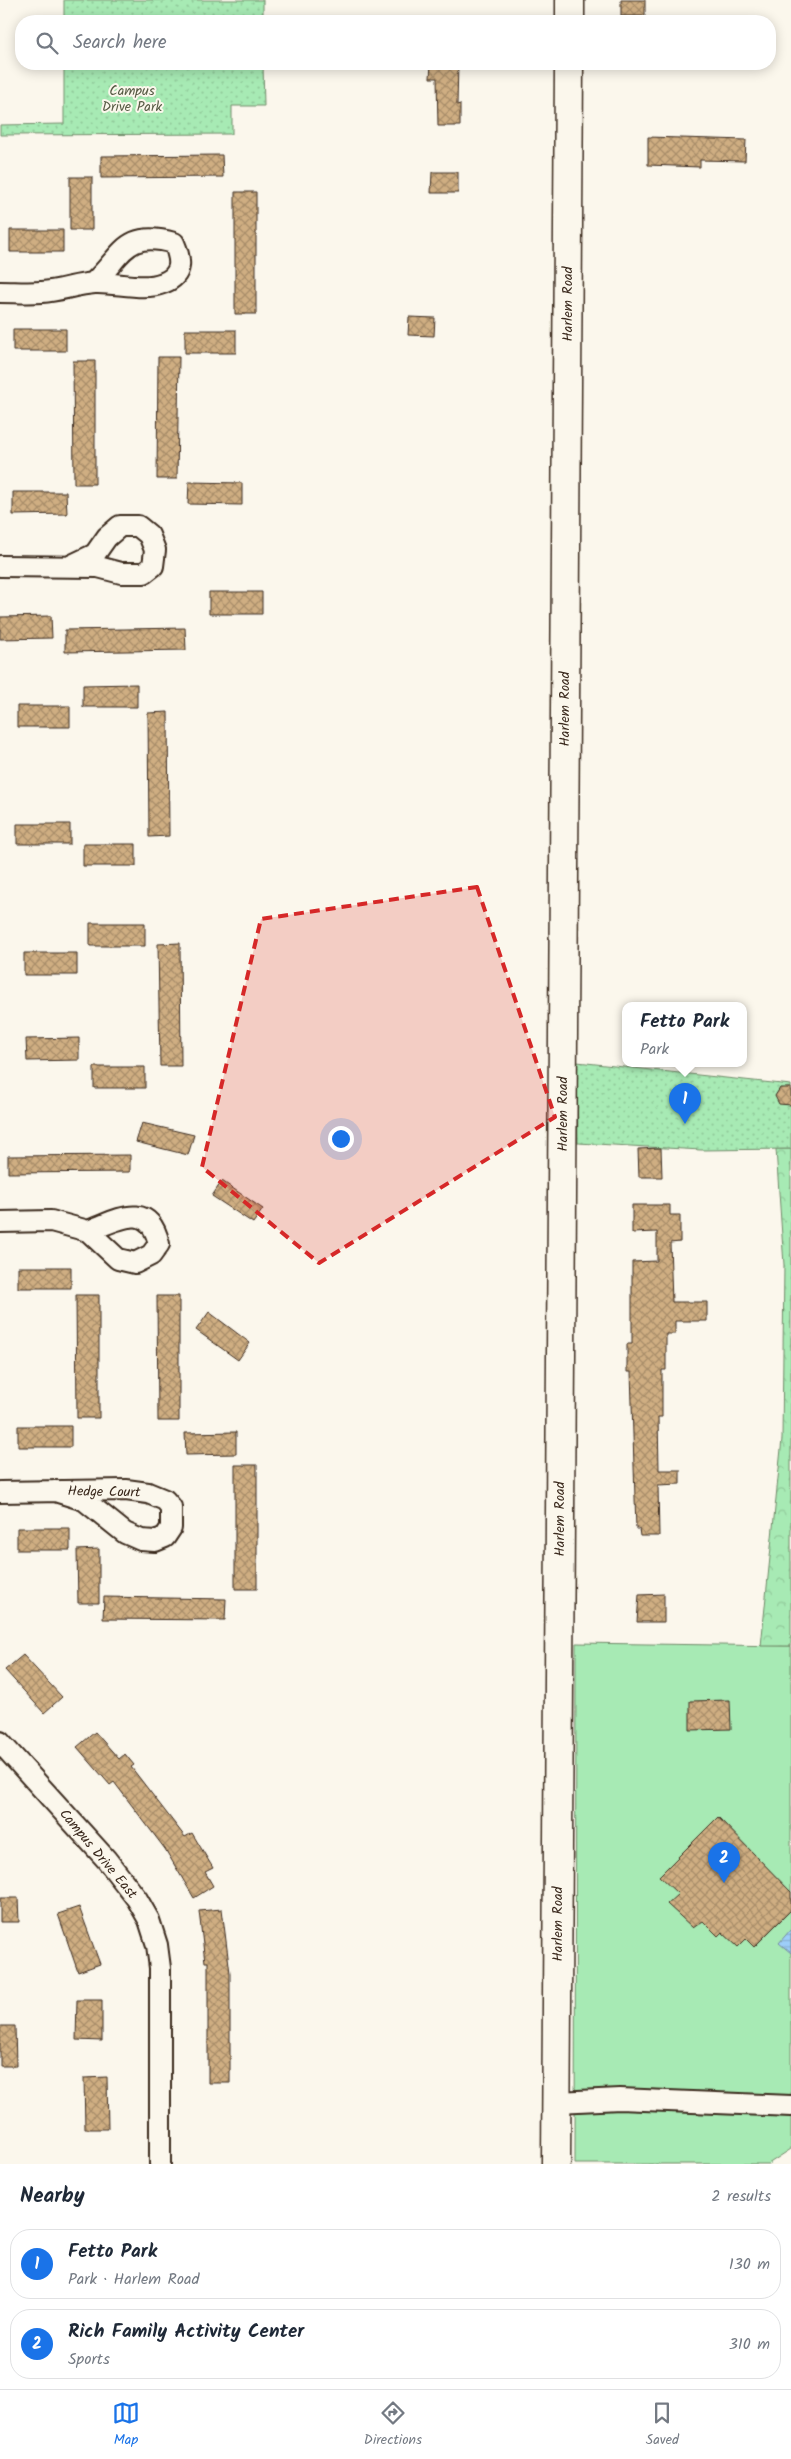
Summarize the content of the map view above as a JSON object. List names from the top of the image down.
{
  "streets": {
    "main road": ["Harlem Road"],
    "street": ["Hedge Court", "Campus Drive East"]
  },
  "parks": ["Campus Drive Park"],
  "page": {
    "search": "Search here",
    "popup": ["Fetto Park", "Park"],
    "pins": ["1", "2"],
    "heading": ["Nearby", "2 results"],
    "list": [
      {
        "mark": "1",
        "name": "Fetto Park",
        "note": "Park · Harlem Road",
        "value": "130 m"
      },
      {
        "mark": "2",
        "name": "Rich Family Activity Center",
        "note": "Sports",
        "value": "310 m"
      }
    ],
    "nav": ["Map", "Directions", "Saved"]
  }
}
